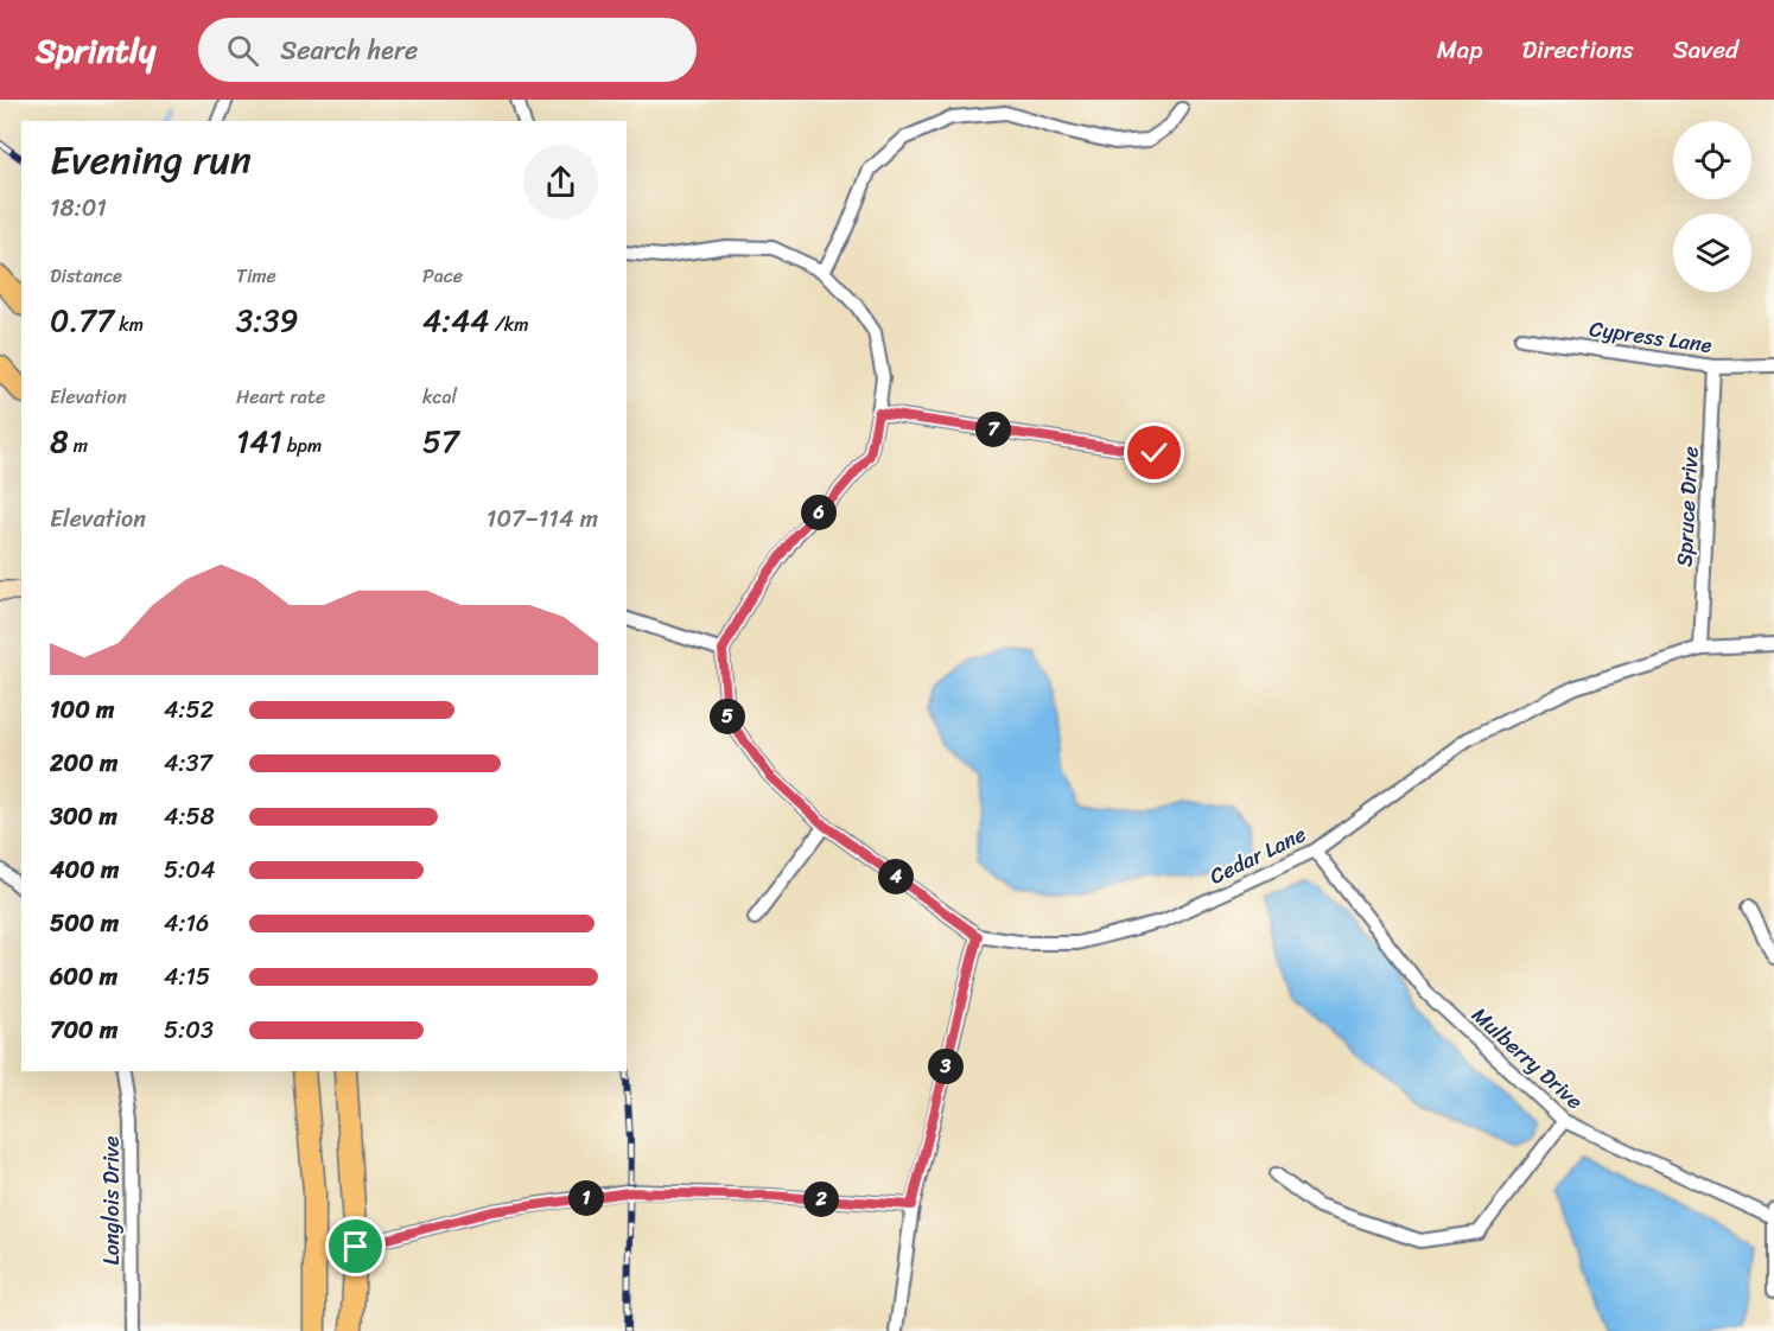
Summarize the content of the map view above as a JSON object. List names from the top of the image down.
{
  "streets": {
    "street": [
      "Cypress Lane",
      "Spruce Drive",
      "Cedar Lane",
      "Mulberry Drive",
      "Longlois Drive"
    ]
  },
  "crossings": [
    ["Cypress Lane", "Spruce Drive"],
    ["Spruce Drive", "Cedar Lane"],
    ["Cedar Lane", "Mulberry Drive"]
  ],
  "page": {
    "header": "Sprintly",
    "search": "Search here",
    "nav": ["Map", "Directions", "Saved"],
    "heading": ["Evening run", "18:01"],
    "stats": [
      ["Distance", "0.77 km"],
      ["Time", "3:39"],
      ["Pace", "4:44 /km"],
      ["Elevation", "8 m"],
      ["Heart rate", "141 bpm"],
      ["kcal", "57"]
    ],
    "pins": [
      "7",
      "6",
      "5",
      "4",
      "3",
      "1",
      "2"
    ],
    "chart": ["Elevation", "107–114 m"],
    "list": [
      {
        "name": "100 m",
        "note": "4:52"
      },
      {
        "name": "200 m",
        "note": "4:37"
      },
      {
        "name": "300 m",
        "note": "4:58"
      },
      {
        "name": "400 m",
        "note": "5:04"
      },
      {
        "name": "500 m",
        "note": "4:16"
      },
      {
        "name": "600 m",
        "note": "4:15"
      },
      {
        "name": "700 m",
        "note": "5:03"
      }
    ]
  }
}
